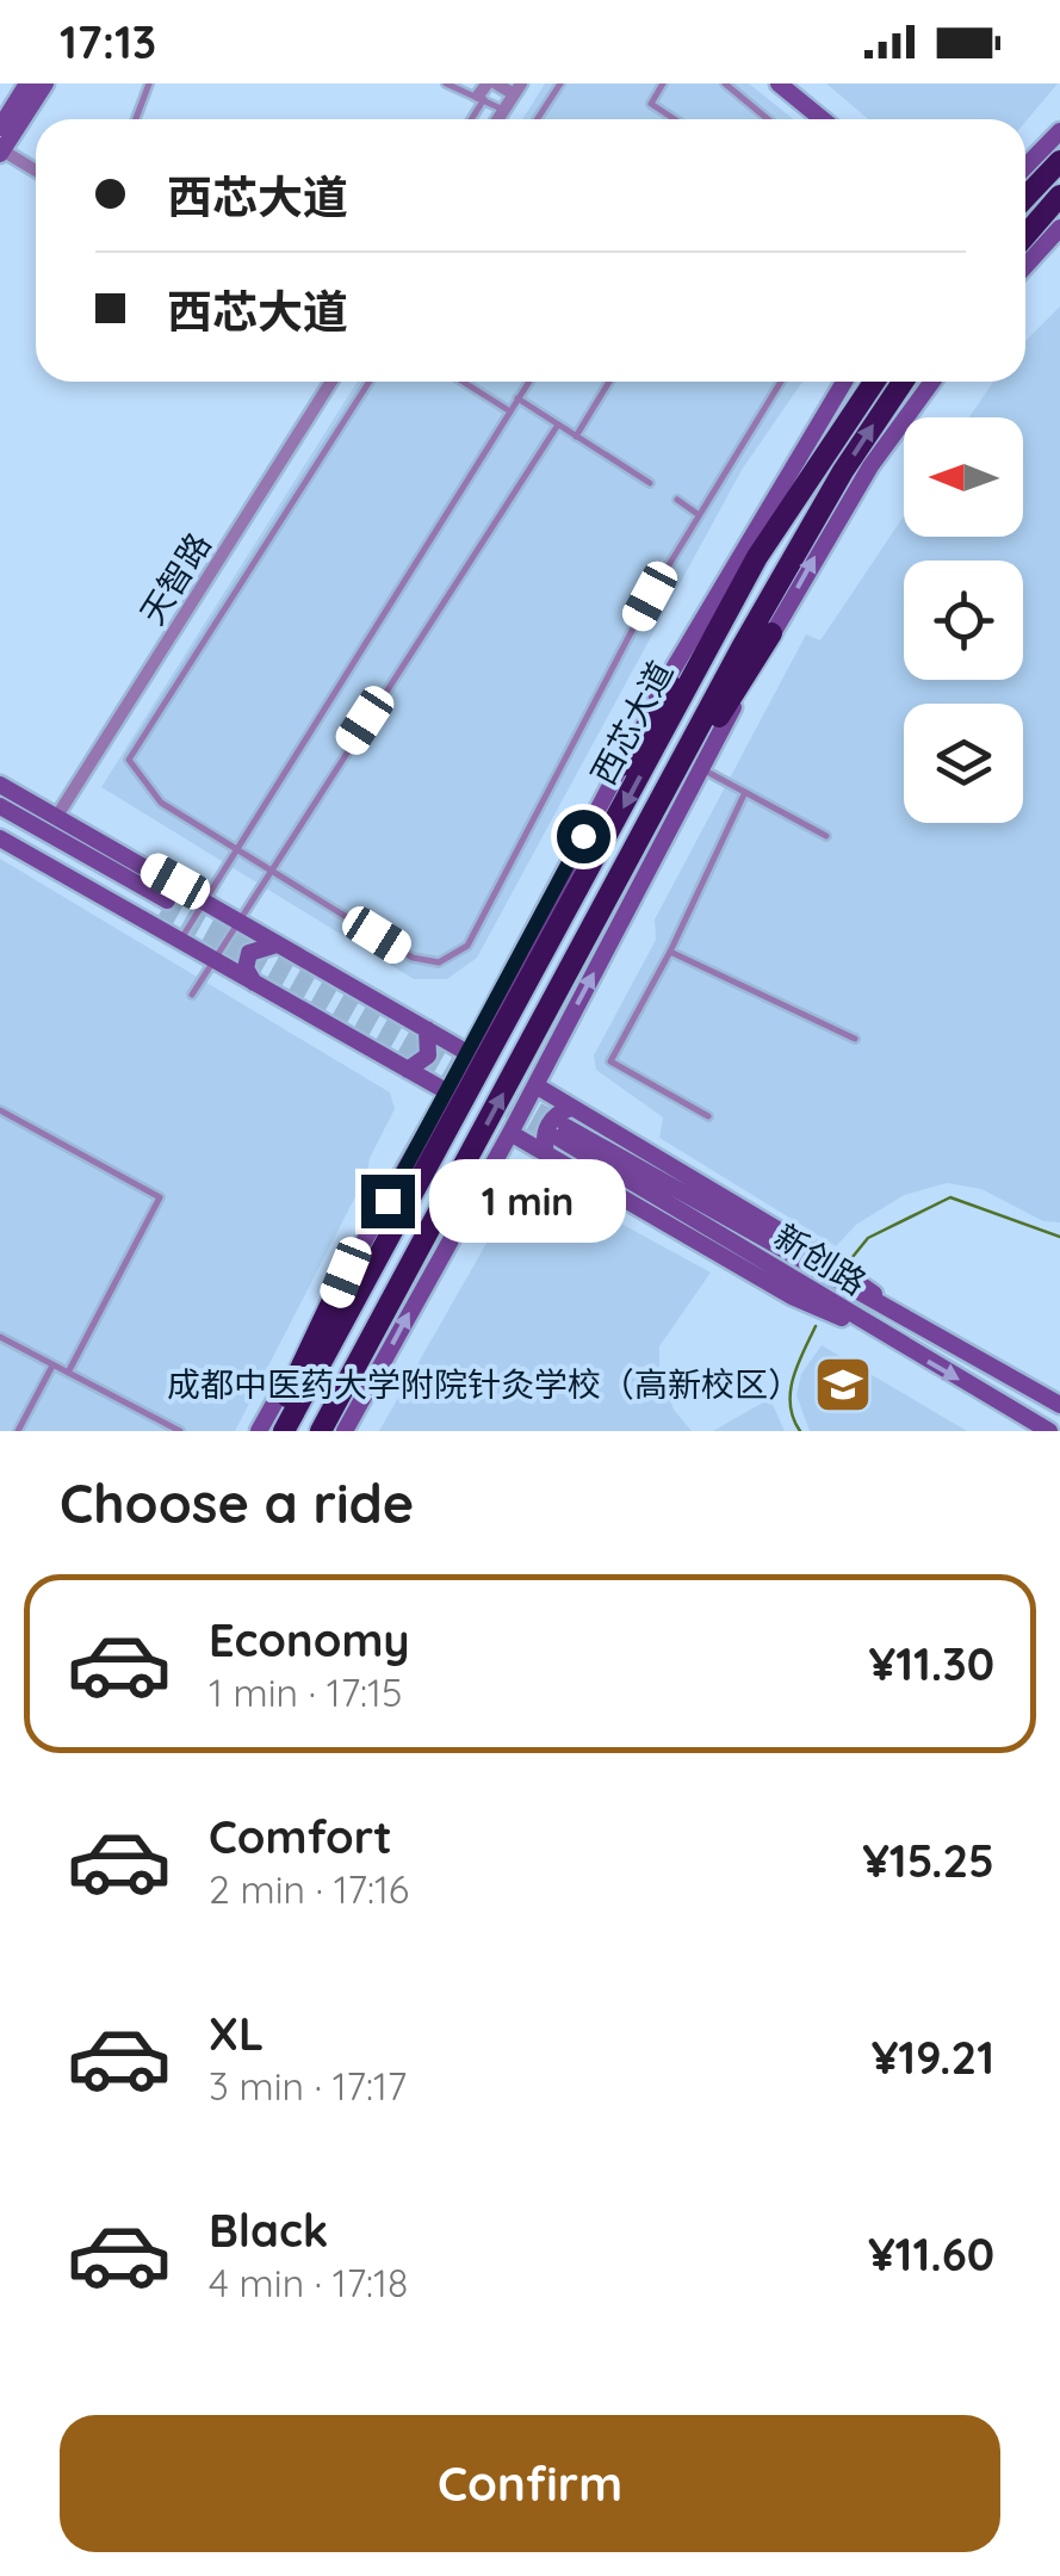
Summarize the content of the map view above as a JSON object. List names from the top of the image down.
{
  "streets": {
    "highway": ["西芯大道"],
    "main road": ["新创路"],
    "street": ["天智路"]
  },
  "places": {
    "school or university": ["成都中医药大学附院针灸学校（高新校区）"]
  },
  "north": "left",
  "page": {
    "status": "17:13",
    "banner": ["西芯大道", "西芯大道"],
    "bubble": "1 min",
    "heading": "Choose a ride",
    "list": [
      {
        "name": "Economy",
        "note": "1 min · 17:15",
        "value": "¥11.30"
      },
      {
        "name": "Comfort",
        "note": "2 min · 17:16",
        "value": "¥15.25"
      },
      {
        "name": "XL",
        "note": "3 min · 17:17",
        "value": "¥19.21"
      },
      {
        "name": "Black",
        "note": "4 min · 17:18",
        "value": "¥11.60"
      }
    ],
    "buttons": "Confirm"
  }
}
